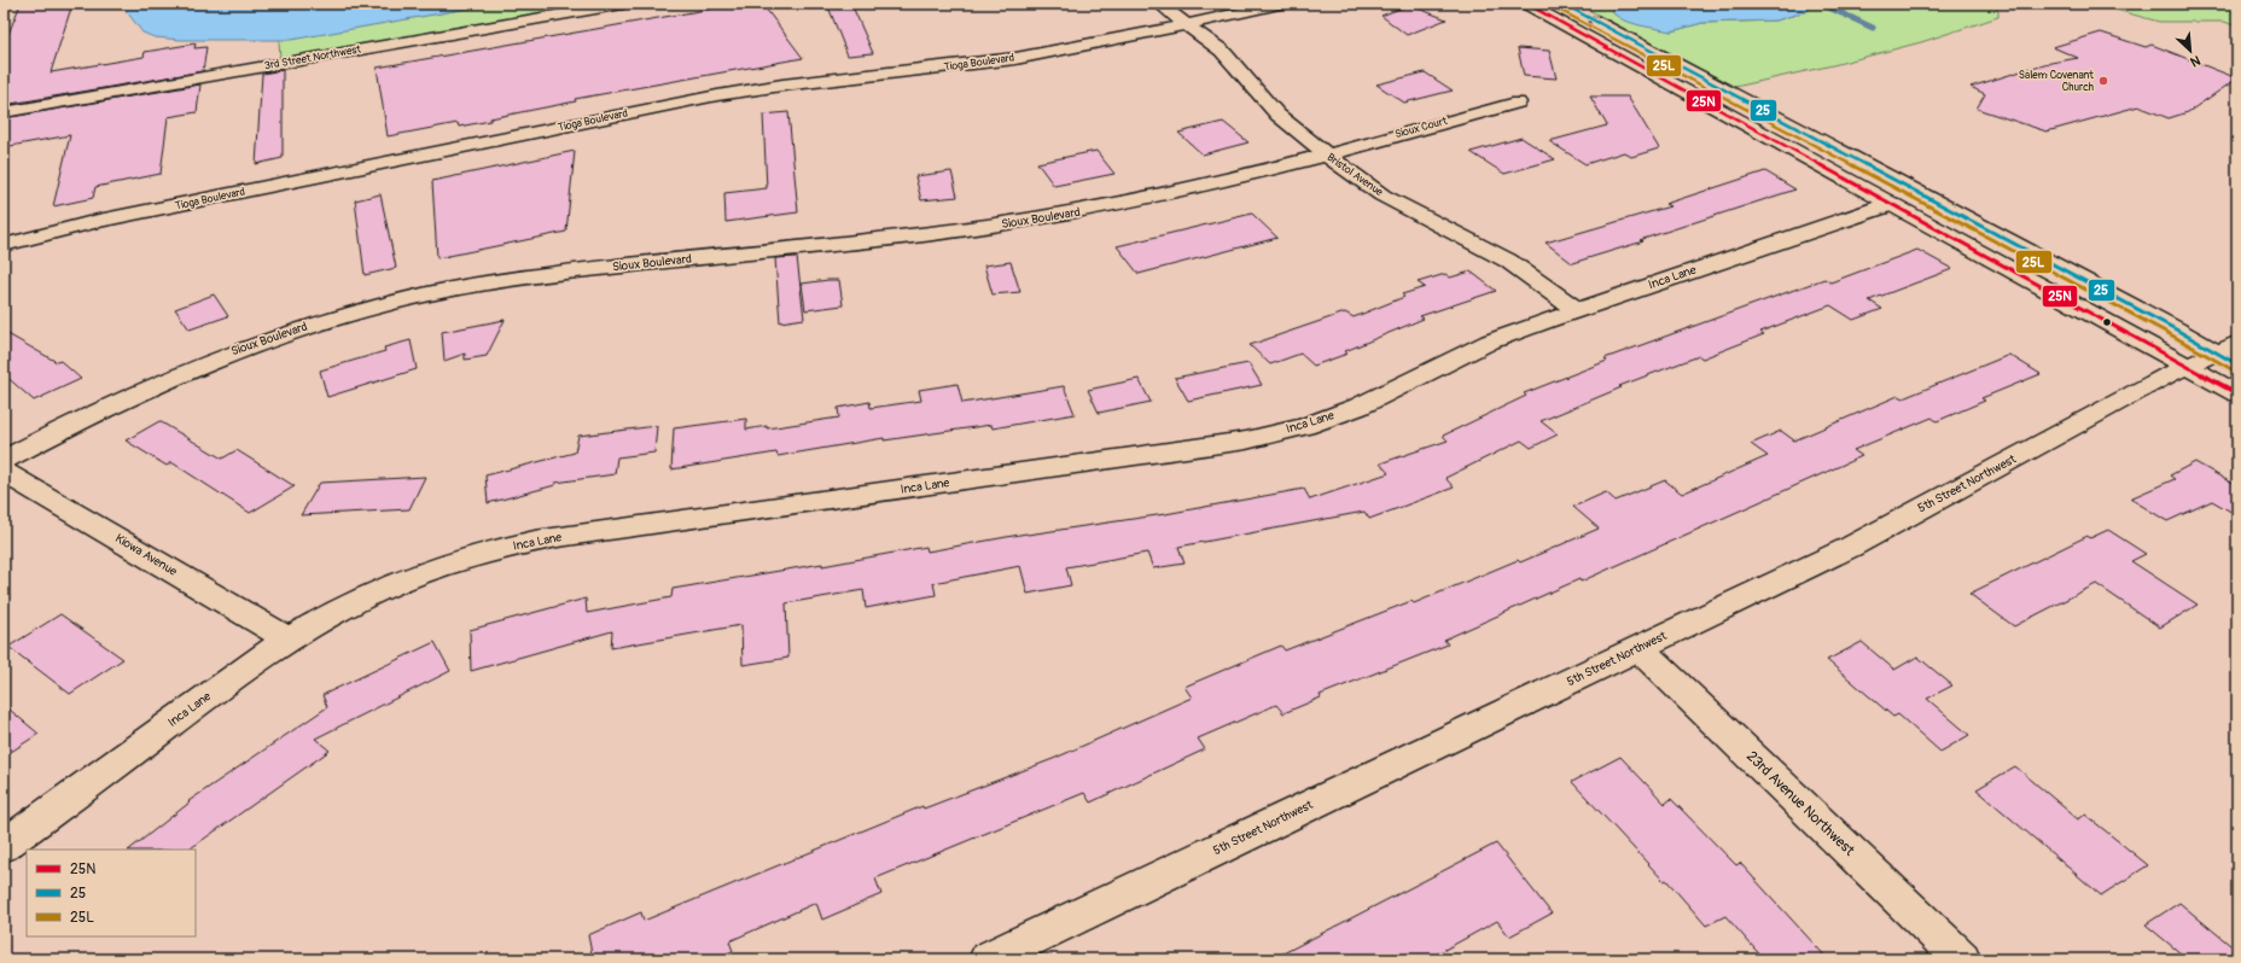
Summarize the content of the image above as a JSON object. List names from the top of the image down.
{
  "streets": {
    "street": [
      "3rd Street Northwest",
      "Tioga Boulevard",
      "Sioux Court",
      "Bristol Avenue",
      "Sioux Boulevard",
      "Inca Lane",
      "5th Street Northwest",
      "Kiowa Avenue",
      "23rd Avenue Northwest"
    ]
  },
  "crossings": [
    ["Tioga Boulevard", "Bristol Avenue"],
    ["Sioux Court", "Bristol Avenue"],
    ["Sioux Court", "Sioux Boulevard"],
    ["Bristol Avenue", "Sioux Boulevard"],
    ["Bristol Avenue", "Inca Lane"],
    ["Inca Lane", "Kiowa Avenue"],
    ["5th Street Northwest", "23rd Avenue Northwest"]
  ],
  "places": ["Salem Covenant Church"],
  "lines": ["transit line 25N", "transit line 25", "transit line 25L"],
  "legend": ["25N", "25", "25L"],
  "north": "bottom right"
}
